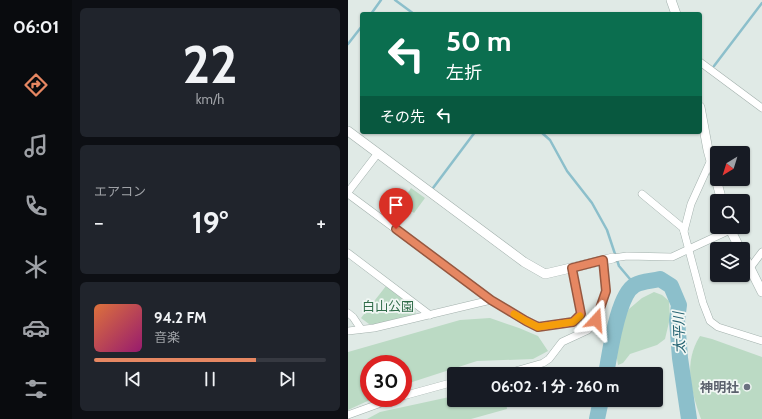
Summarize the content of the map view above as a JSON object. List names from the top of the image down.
{
  "water": ["太平川"],
  "parks": ["白山公園"],
  "places": ["神明社"],
  "north": "bottom left",
  "page": {
    "tabs": "06:01",
    "tile": [
      ["22", "km/h"],
      "エアコン"
    ],
    "turn": ["50 m", "左折"],
    "then": "その先",
    "heat": ["−", "19°", "+"],
    "song": ["94.2 FM", "音楽"],
    "limit": "30",
    "trip": "06:02 · 1 分 · 260 m"
  }
}
